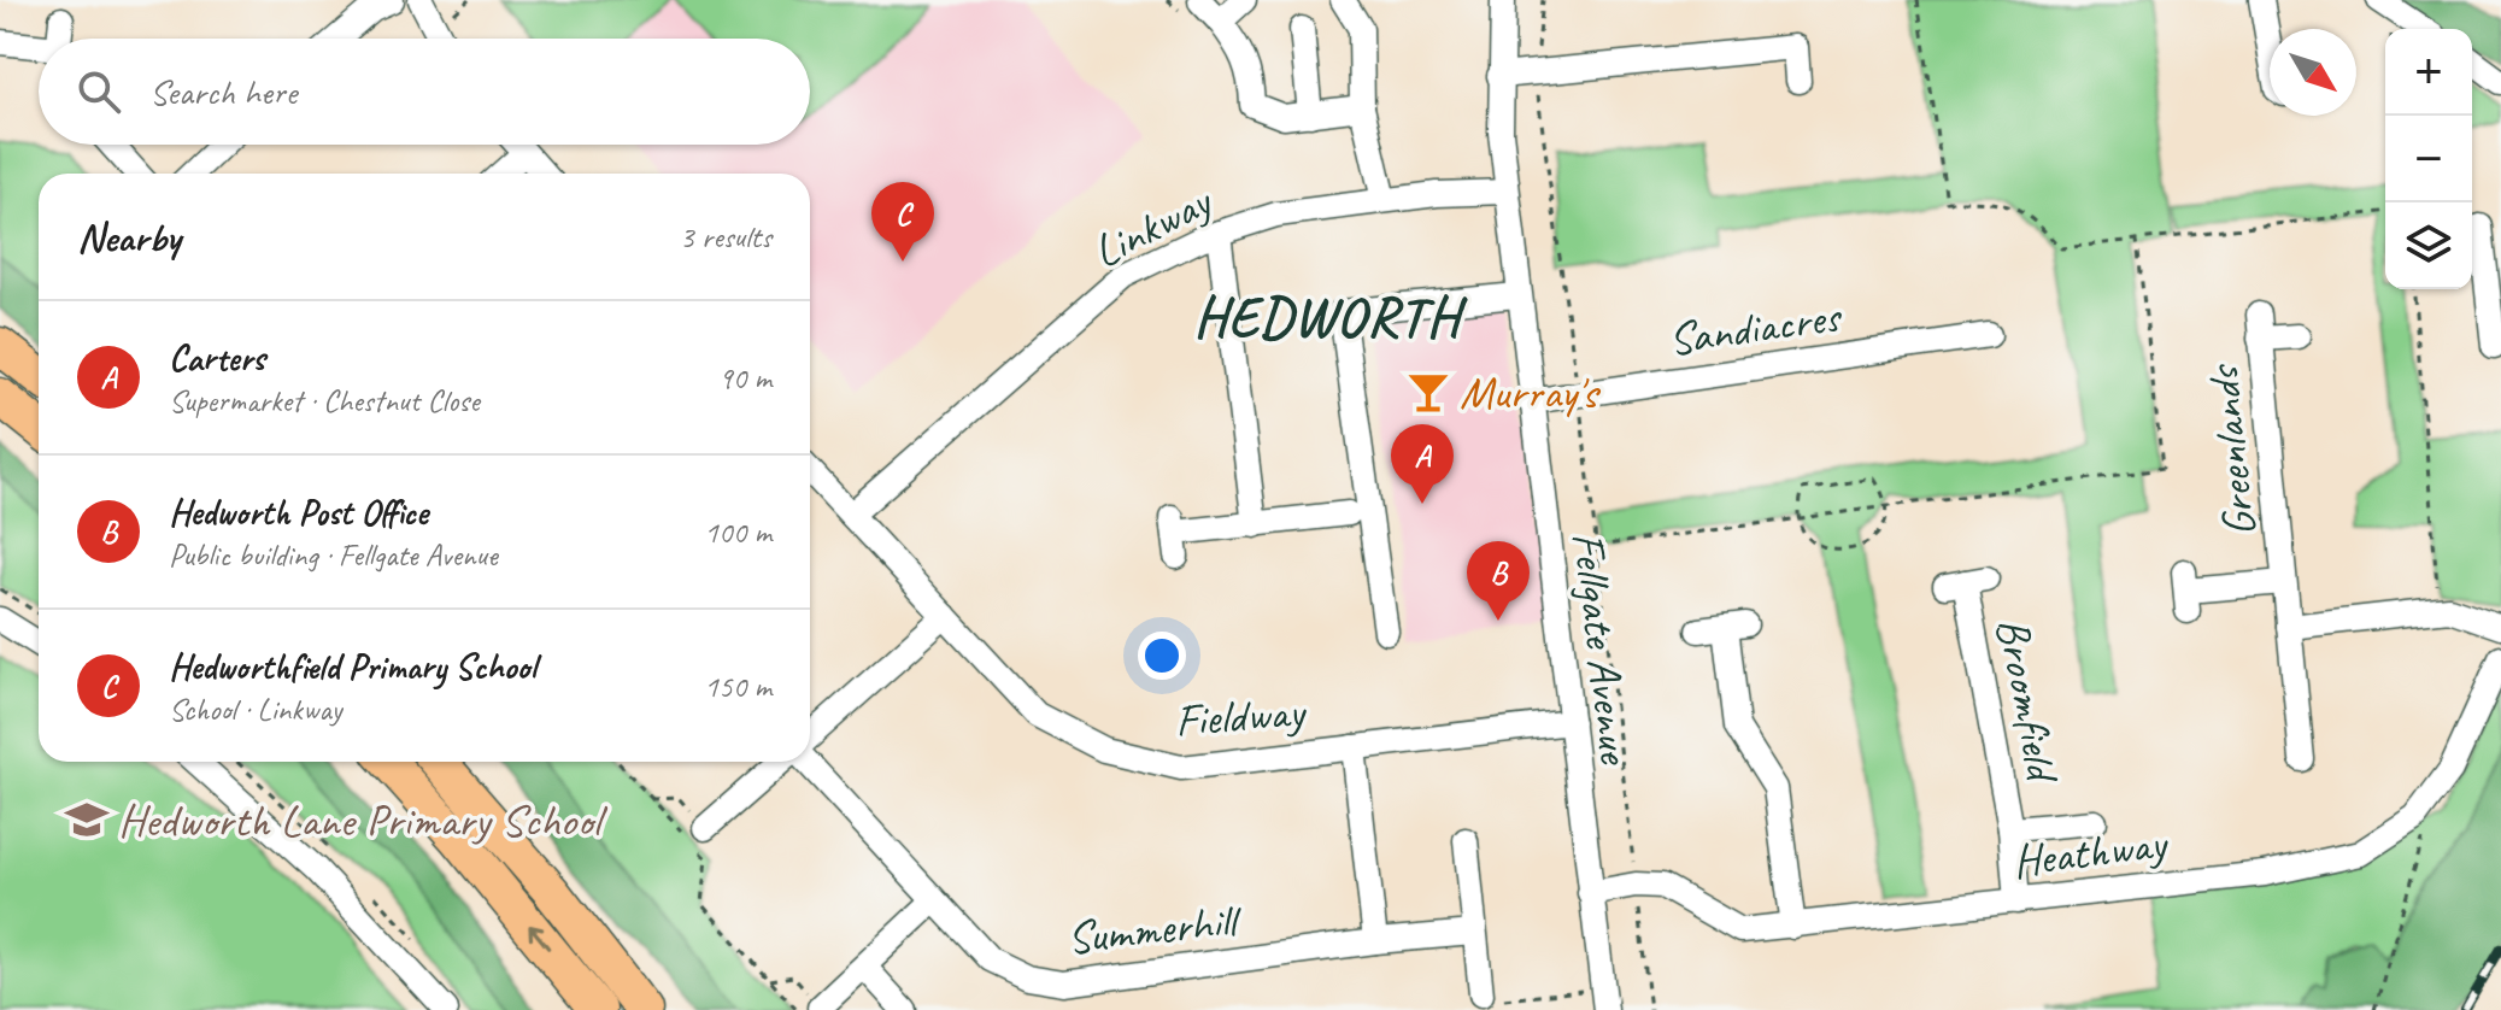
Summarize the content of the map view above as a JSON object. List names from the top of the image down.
{
  "streets": {
    "street": [
      "Linkway",
      "Sandiacres",
      "Greenlands",
      "Fellgate Avenue",
      "Broomfield",
      "Fieldway",
      "Heathway",
      "Summerhill"
    ]
  },
  "crossings": [
    ["Linkway", "Fellgate Avenue"],
    ["Linkway", "Fieldway"],
    ["Sandiacres", "Fellgate Avenue"],
    ["Fellgate Avenue", "Fieldway"],
    ["Fellgate Avenue", "Heathway"],
    ["Broomfield", "Heathway"]
  ],
  "districts": ["HEDWORTH"],
  "places": {
    "bar": ["Murray's"],
    "school or university": ["Hedworth Lane Primary School"]
  },
  "north": "bottom right",
  "page": {
    "map_buttons": ["+", "−"],
    "search": "Search here",
    "heading": ["Nearby", "3 results"],
    "pins": ["C", "A", "B"],
    "list": [
      {
        "mark": "A",
        "name": "Carters",
        "note": "Supermarket · Chestnut Close",
        "value": "90 m"
      },
      {
        "mark": "B",
        "name": "Hedworth Post Office",
        "note": "Public building · Fellgate Avenue",
        "value": "100 m"
      },
      {
        "mark": "C",
        "name": "Hedworthfield Primary School",
        "note": "School · Linkway",
        "value": "150 m"
      }
    ]
  }
}
